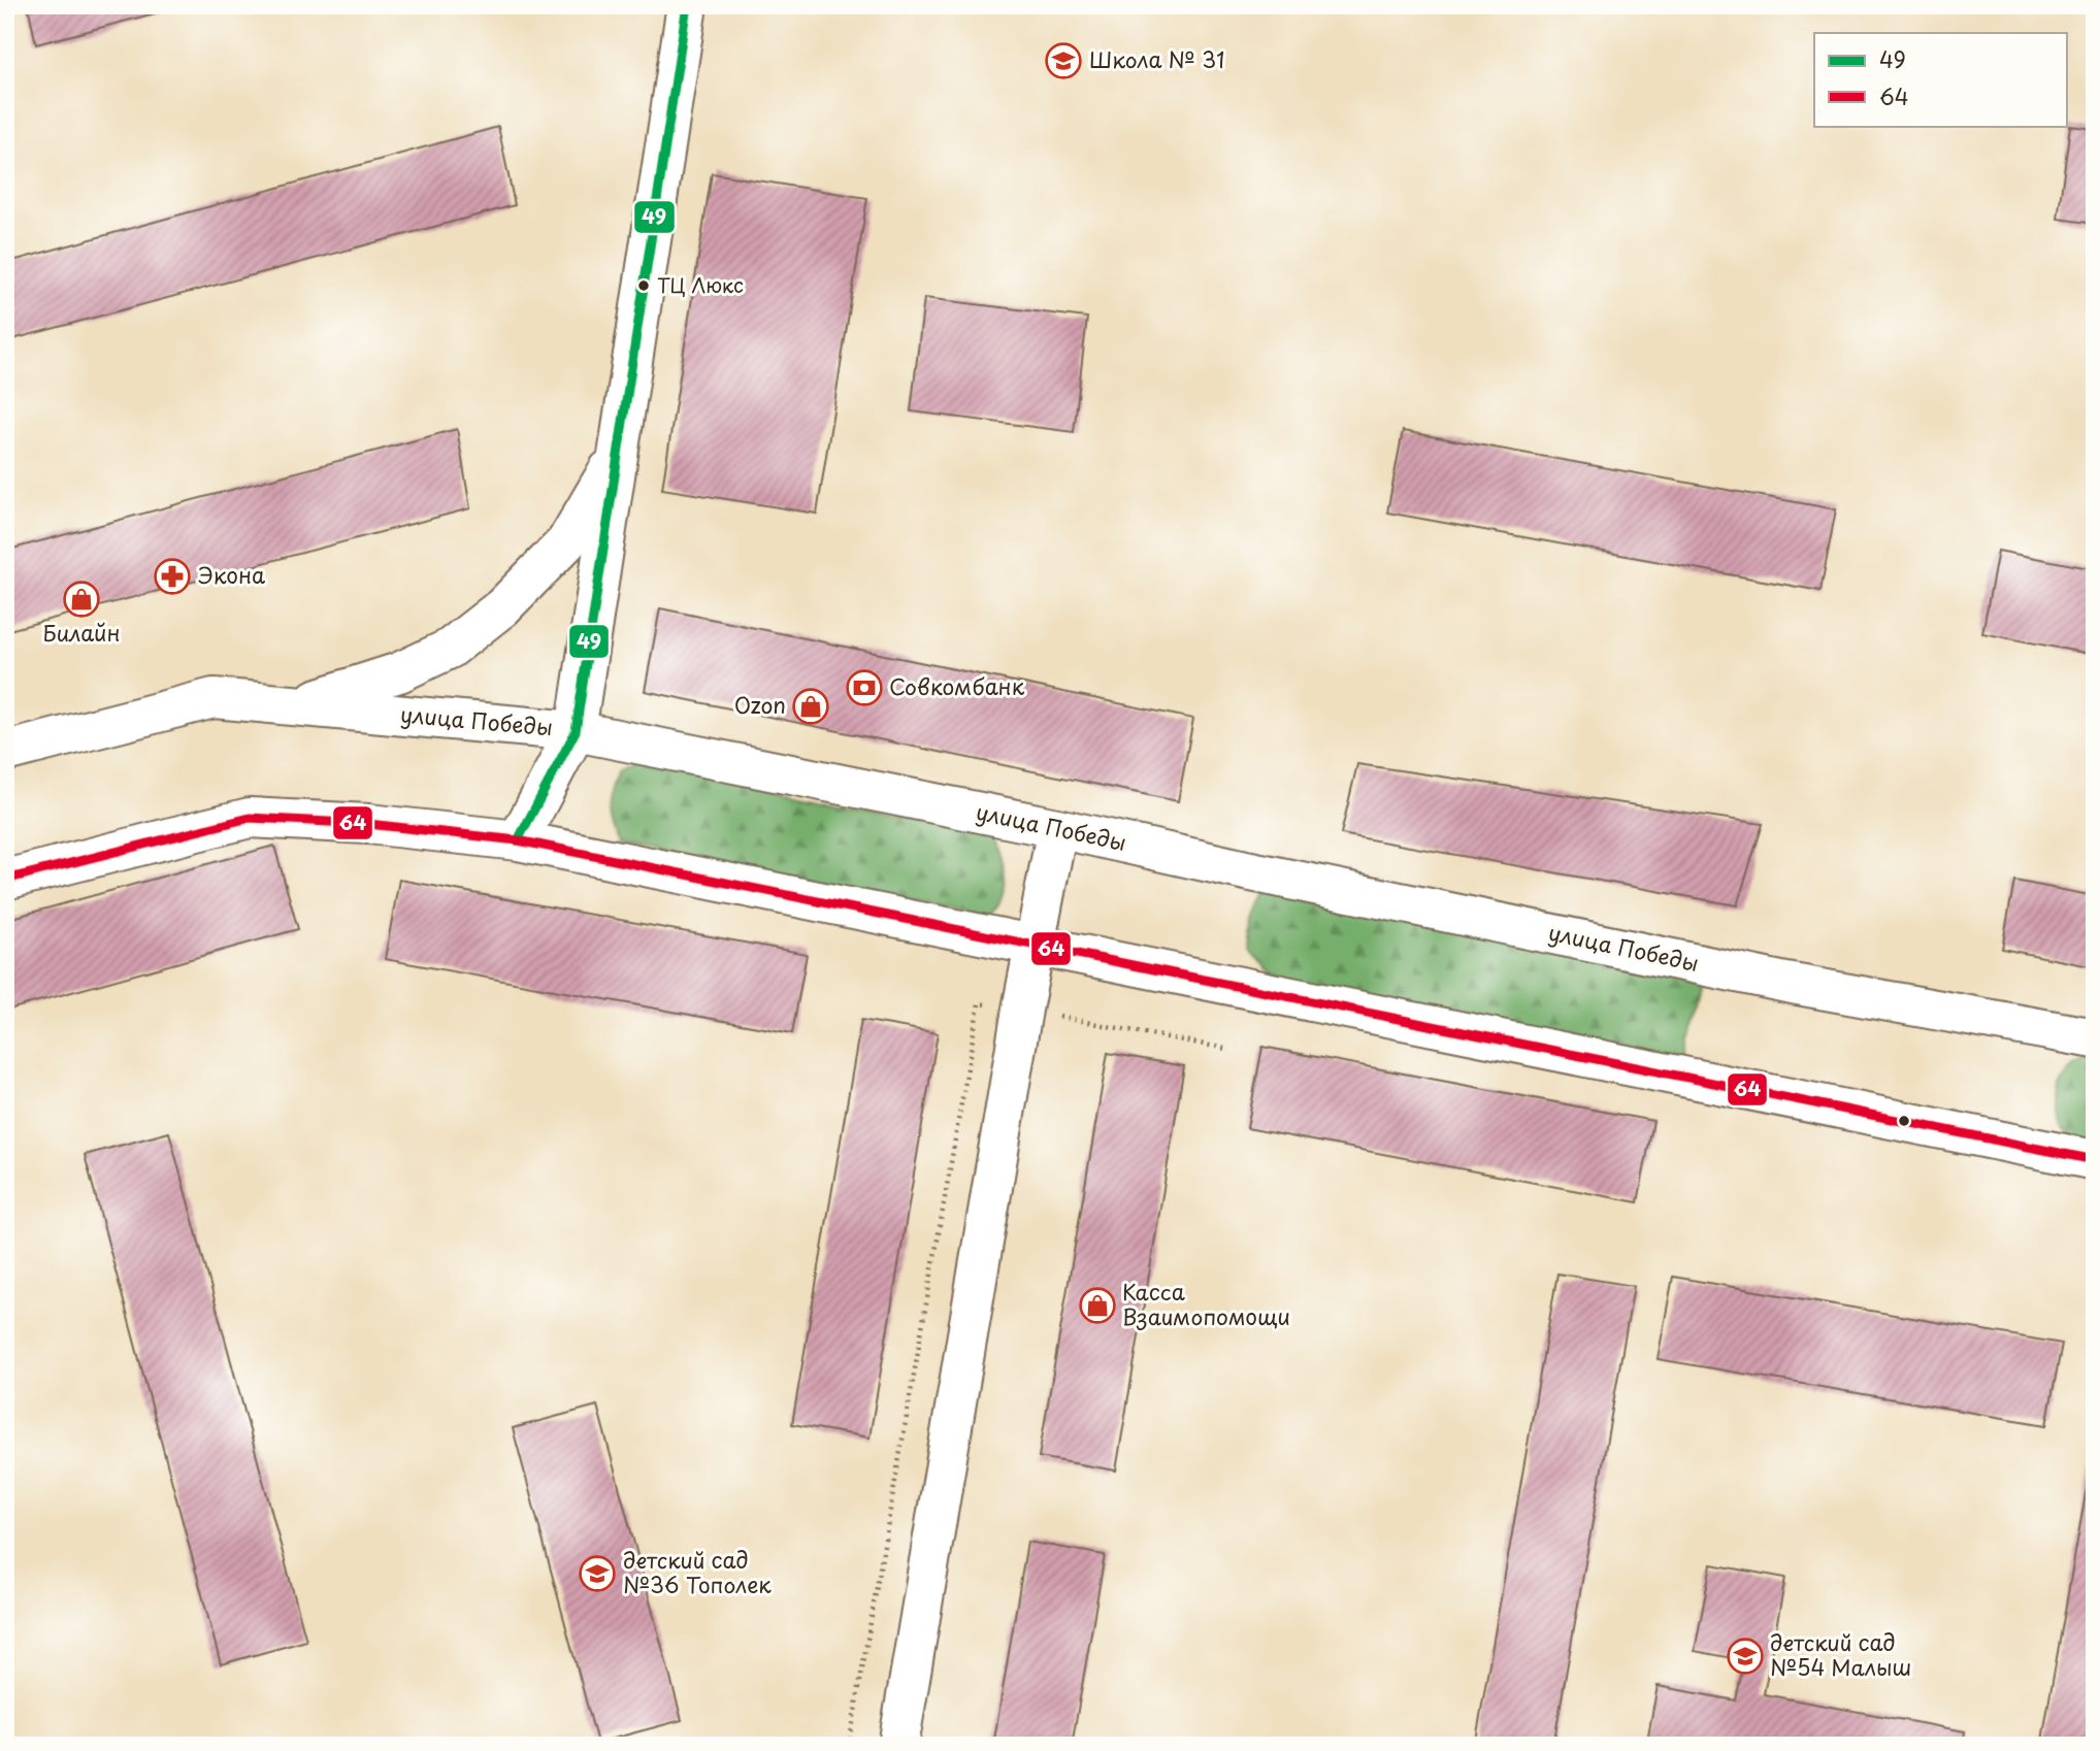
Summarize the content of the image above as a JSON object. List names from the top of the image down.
{
  "streets": {
    "street": ["улица Победы"]
  },
  "places": {
    "school or university": ["Школа № 31", "детский сад №36 Тополек", "детский сад №54 Малыш"],
    "other": ["ТЦ Люкс"],
    "pharmacy": ["Экона"],
    "shop": ["Билайн", "Ozon", "Касса Взаимопомощи"],
    "bank": ["Совкомбанк"]
  },
  "lines": ["transit line 49", "transit line 64"],
  "legend": ["49", "64"]
}
